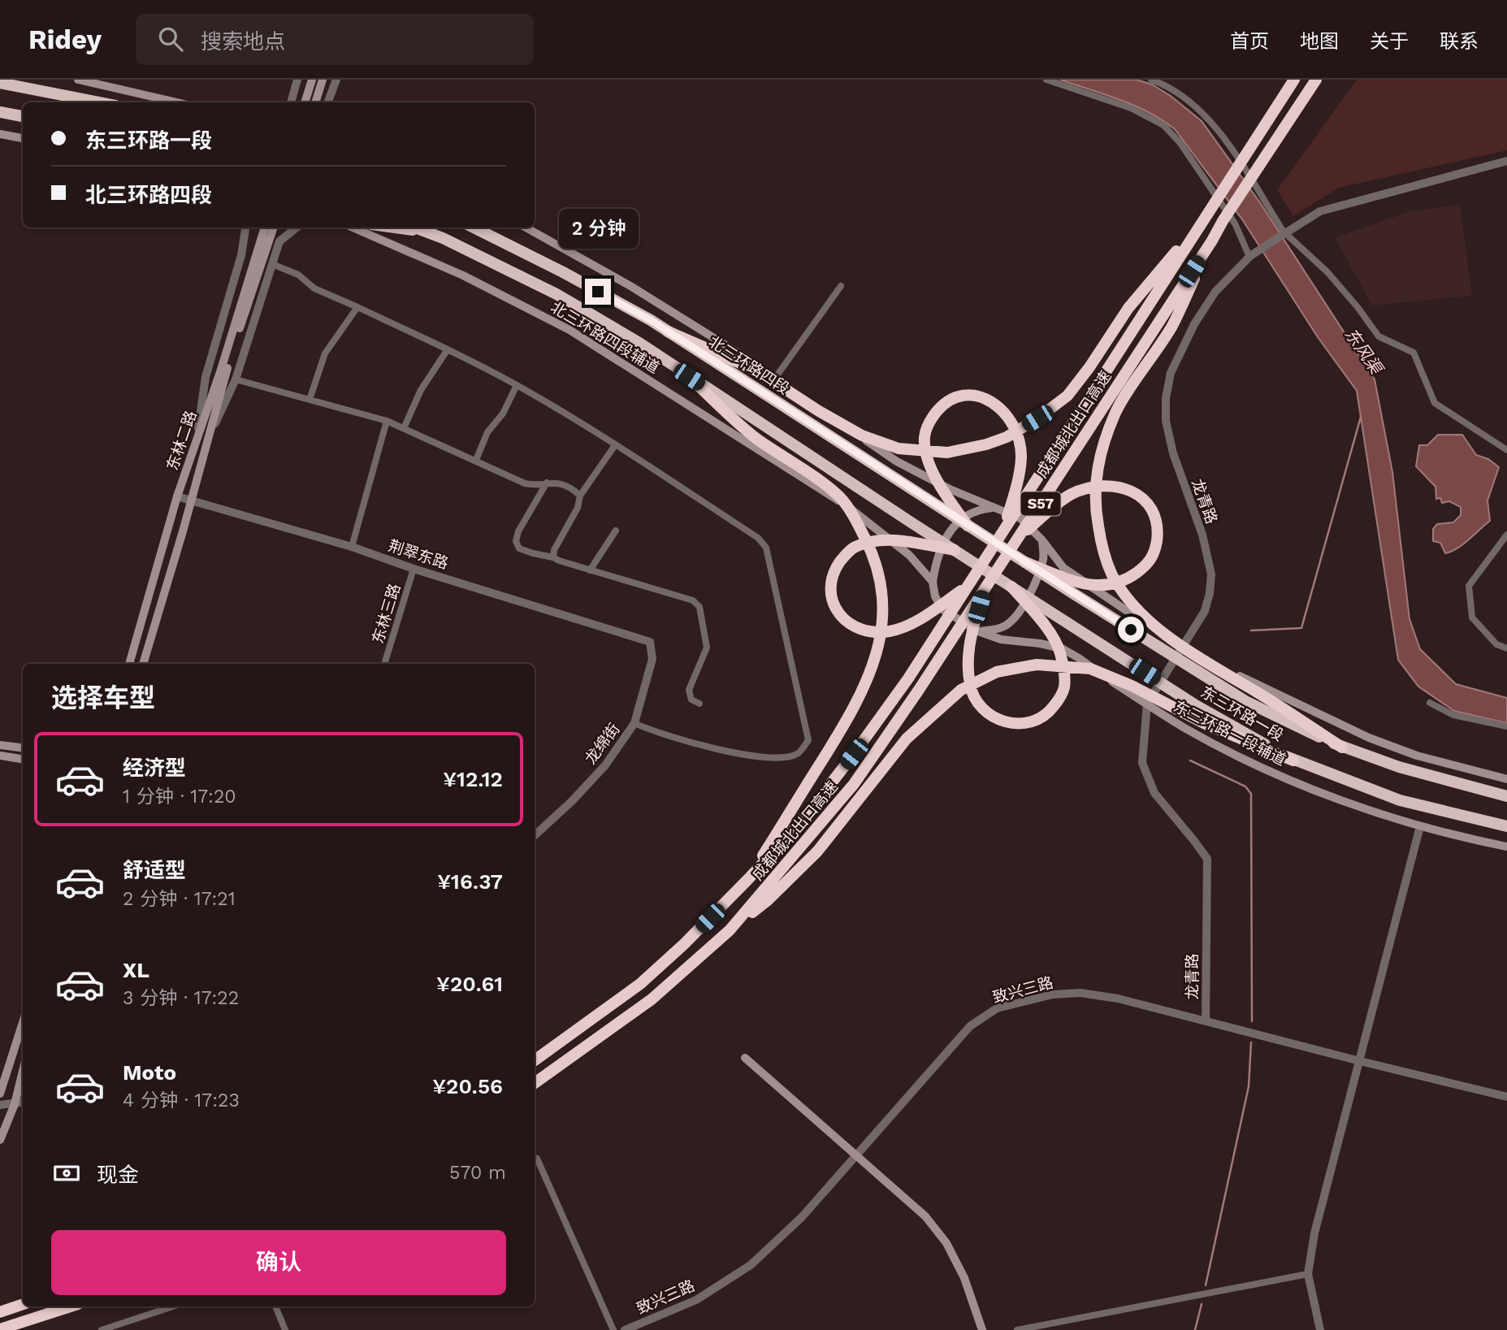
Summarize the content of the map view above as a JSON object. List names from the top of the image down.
{
  "streets": {
    "highway": [
      "北三环路四段",
      "成都城北出口高速",
      "S57",
      "东三环路一段"
    ],
    "main road": ["北三环路四段辅道", "东林二路", "东三环路一段辅道"],
    "street": [
      "龙青路",
      "荆翠东路",
      "东林三路",
      "龙绵街",
      "致兴三路"
    ]
  },
  "crossings": [
    ["北三环路四段辅道", "东三环路一段辅道"],
    ["北三环路四段", "东三环路一段"],
    ["东林二路", "荆翠东路"],
    ["龙青路", "东三环路一段辅道"],
    ["龙青路", "致兴三路"],
    ["荆翠东路", "东林三路"],
    ["荆翠东路", "龙绵街"]
  ],
  "water": ["东风渠"],
  "page": {
    "header": "Ridey",
    "search": "搜索地点",
    "nav": [
      "首页",
      "地图",
      "关于",
      "联系"
    ],
    "banner": ["东三环路一段", "北三环路四段"],
    "bubble": "2 分钟",
    "heading": "选择车型",
    "list": [
      {
        "name": "经济型",
        "note": "1 分钟 · 17:20",
        "value": "¥12.12"
      },
      {
        "name": "舒适型",
        "note": "2 分钟 · 17:21",
        "value": "¥16.37"
      },
      {
        "name": "XL",
        "note": "3 分钟 · 17:22",
        "value": "¥20.61"
      },
      {
        "name": "Moto",
        "note": "4 分钟 · 17:23",
        "value": "¥20.56"
      }
    ],
    "pay": ["现金", "570 m"],
    "buttons": "确认"
  }
}
